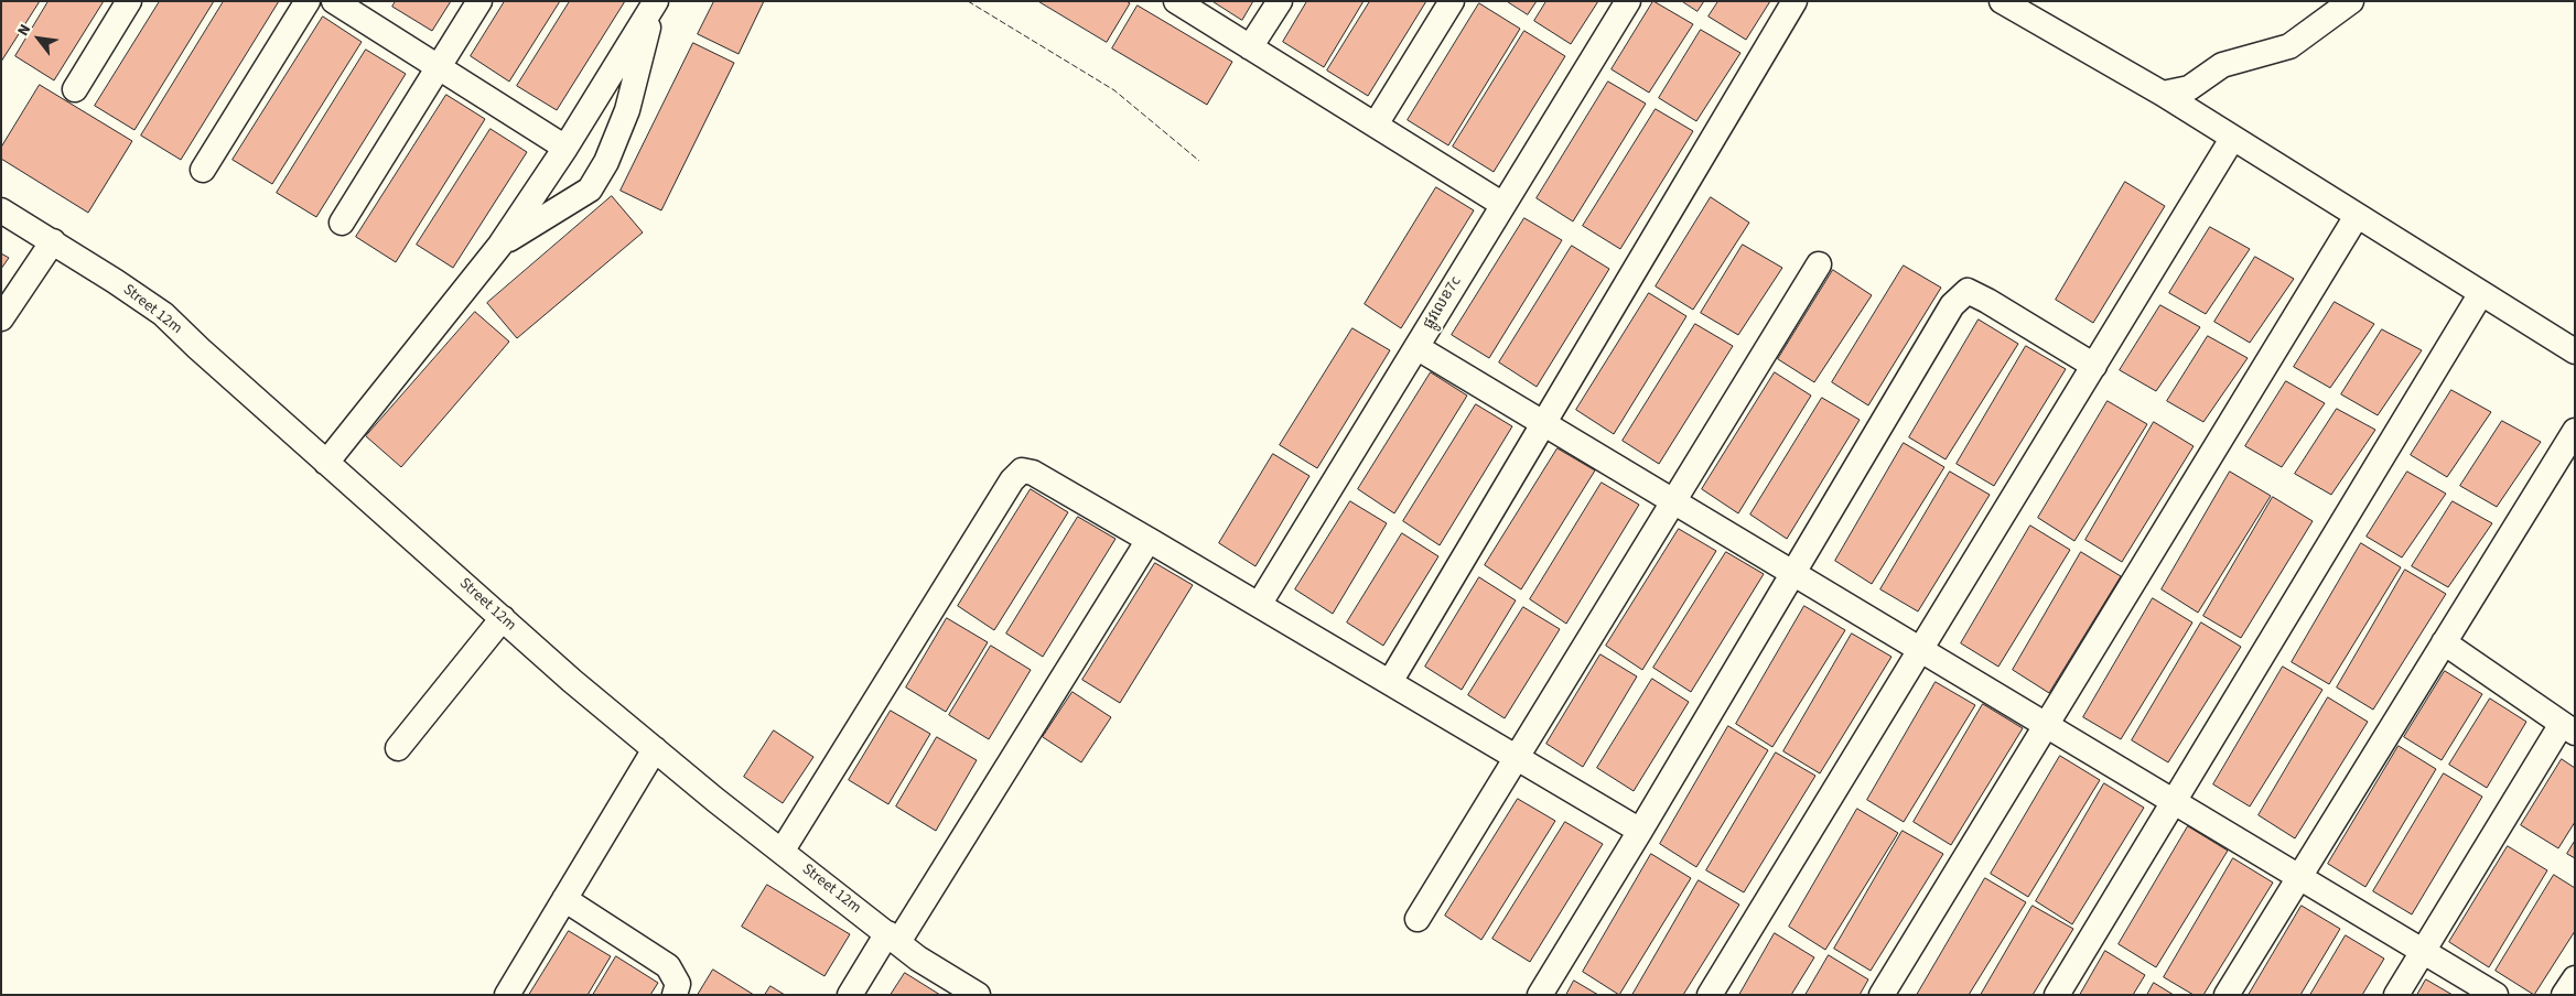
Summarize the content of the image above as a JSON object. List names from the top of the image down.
{
  "streets": {
    "street": ["ផ្លូវលេខ7c", "Street 12m"]
  },
  "north": "top left"
}
